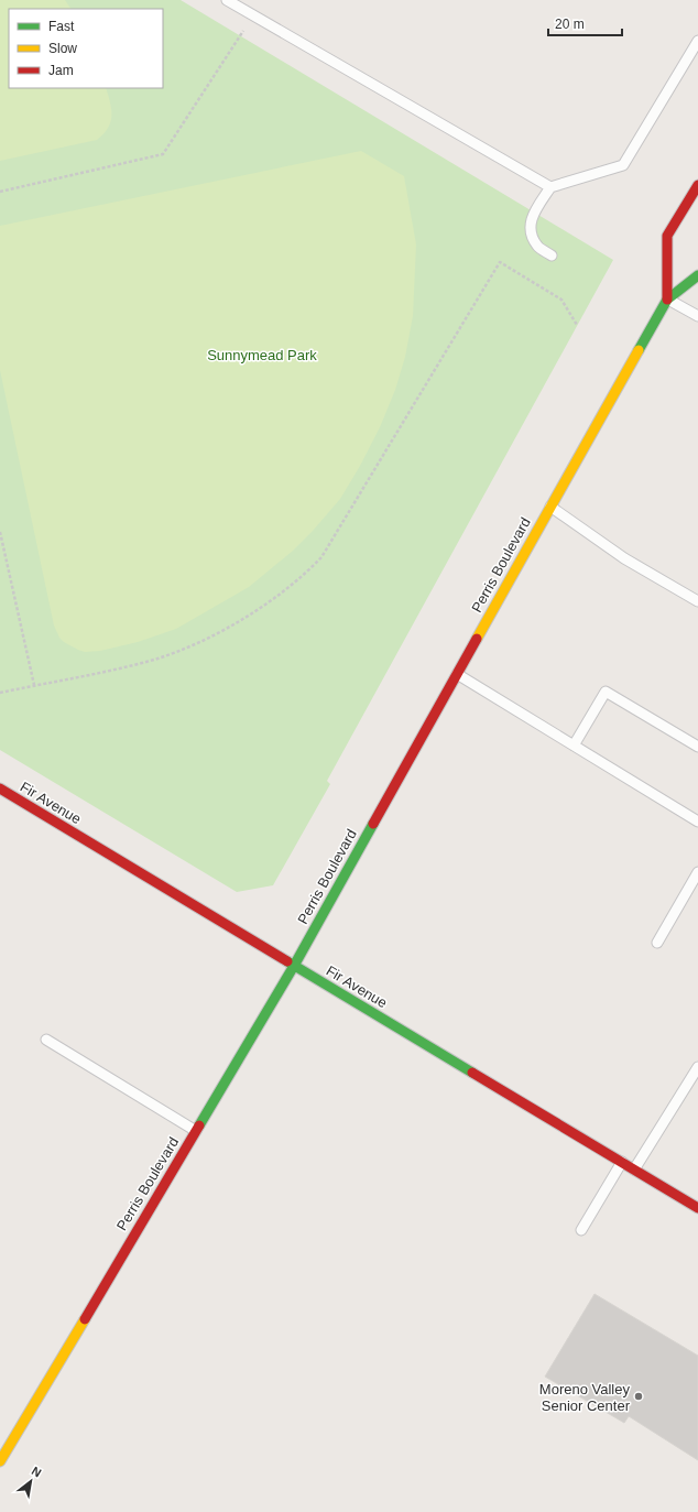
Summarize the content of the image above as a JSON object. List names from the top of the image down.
{
  "streets": {
    "main road": ["Perris Boulevard", "Fir Avenue"]
  },
  "crossings": [
    ["Perris Boulevard", "Fir Avenue"]
  ],
  "parks": ["Sunnymead Park"],
  "places": ["Moreno Valley Senior Center"],
  "legend": ["Fast", "Slow", "Jam"],
  "scale_bar": "20 m",
  "north": "top right"
}
